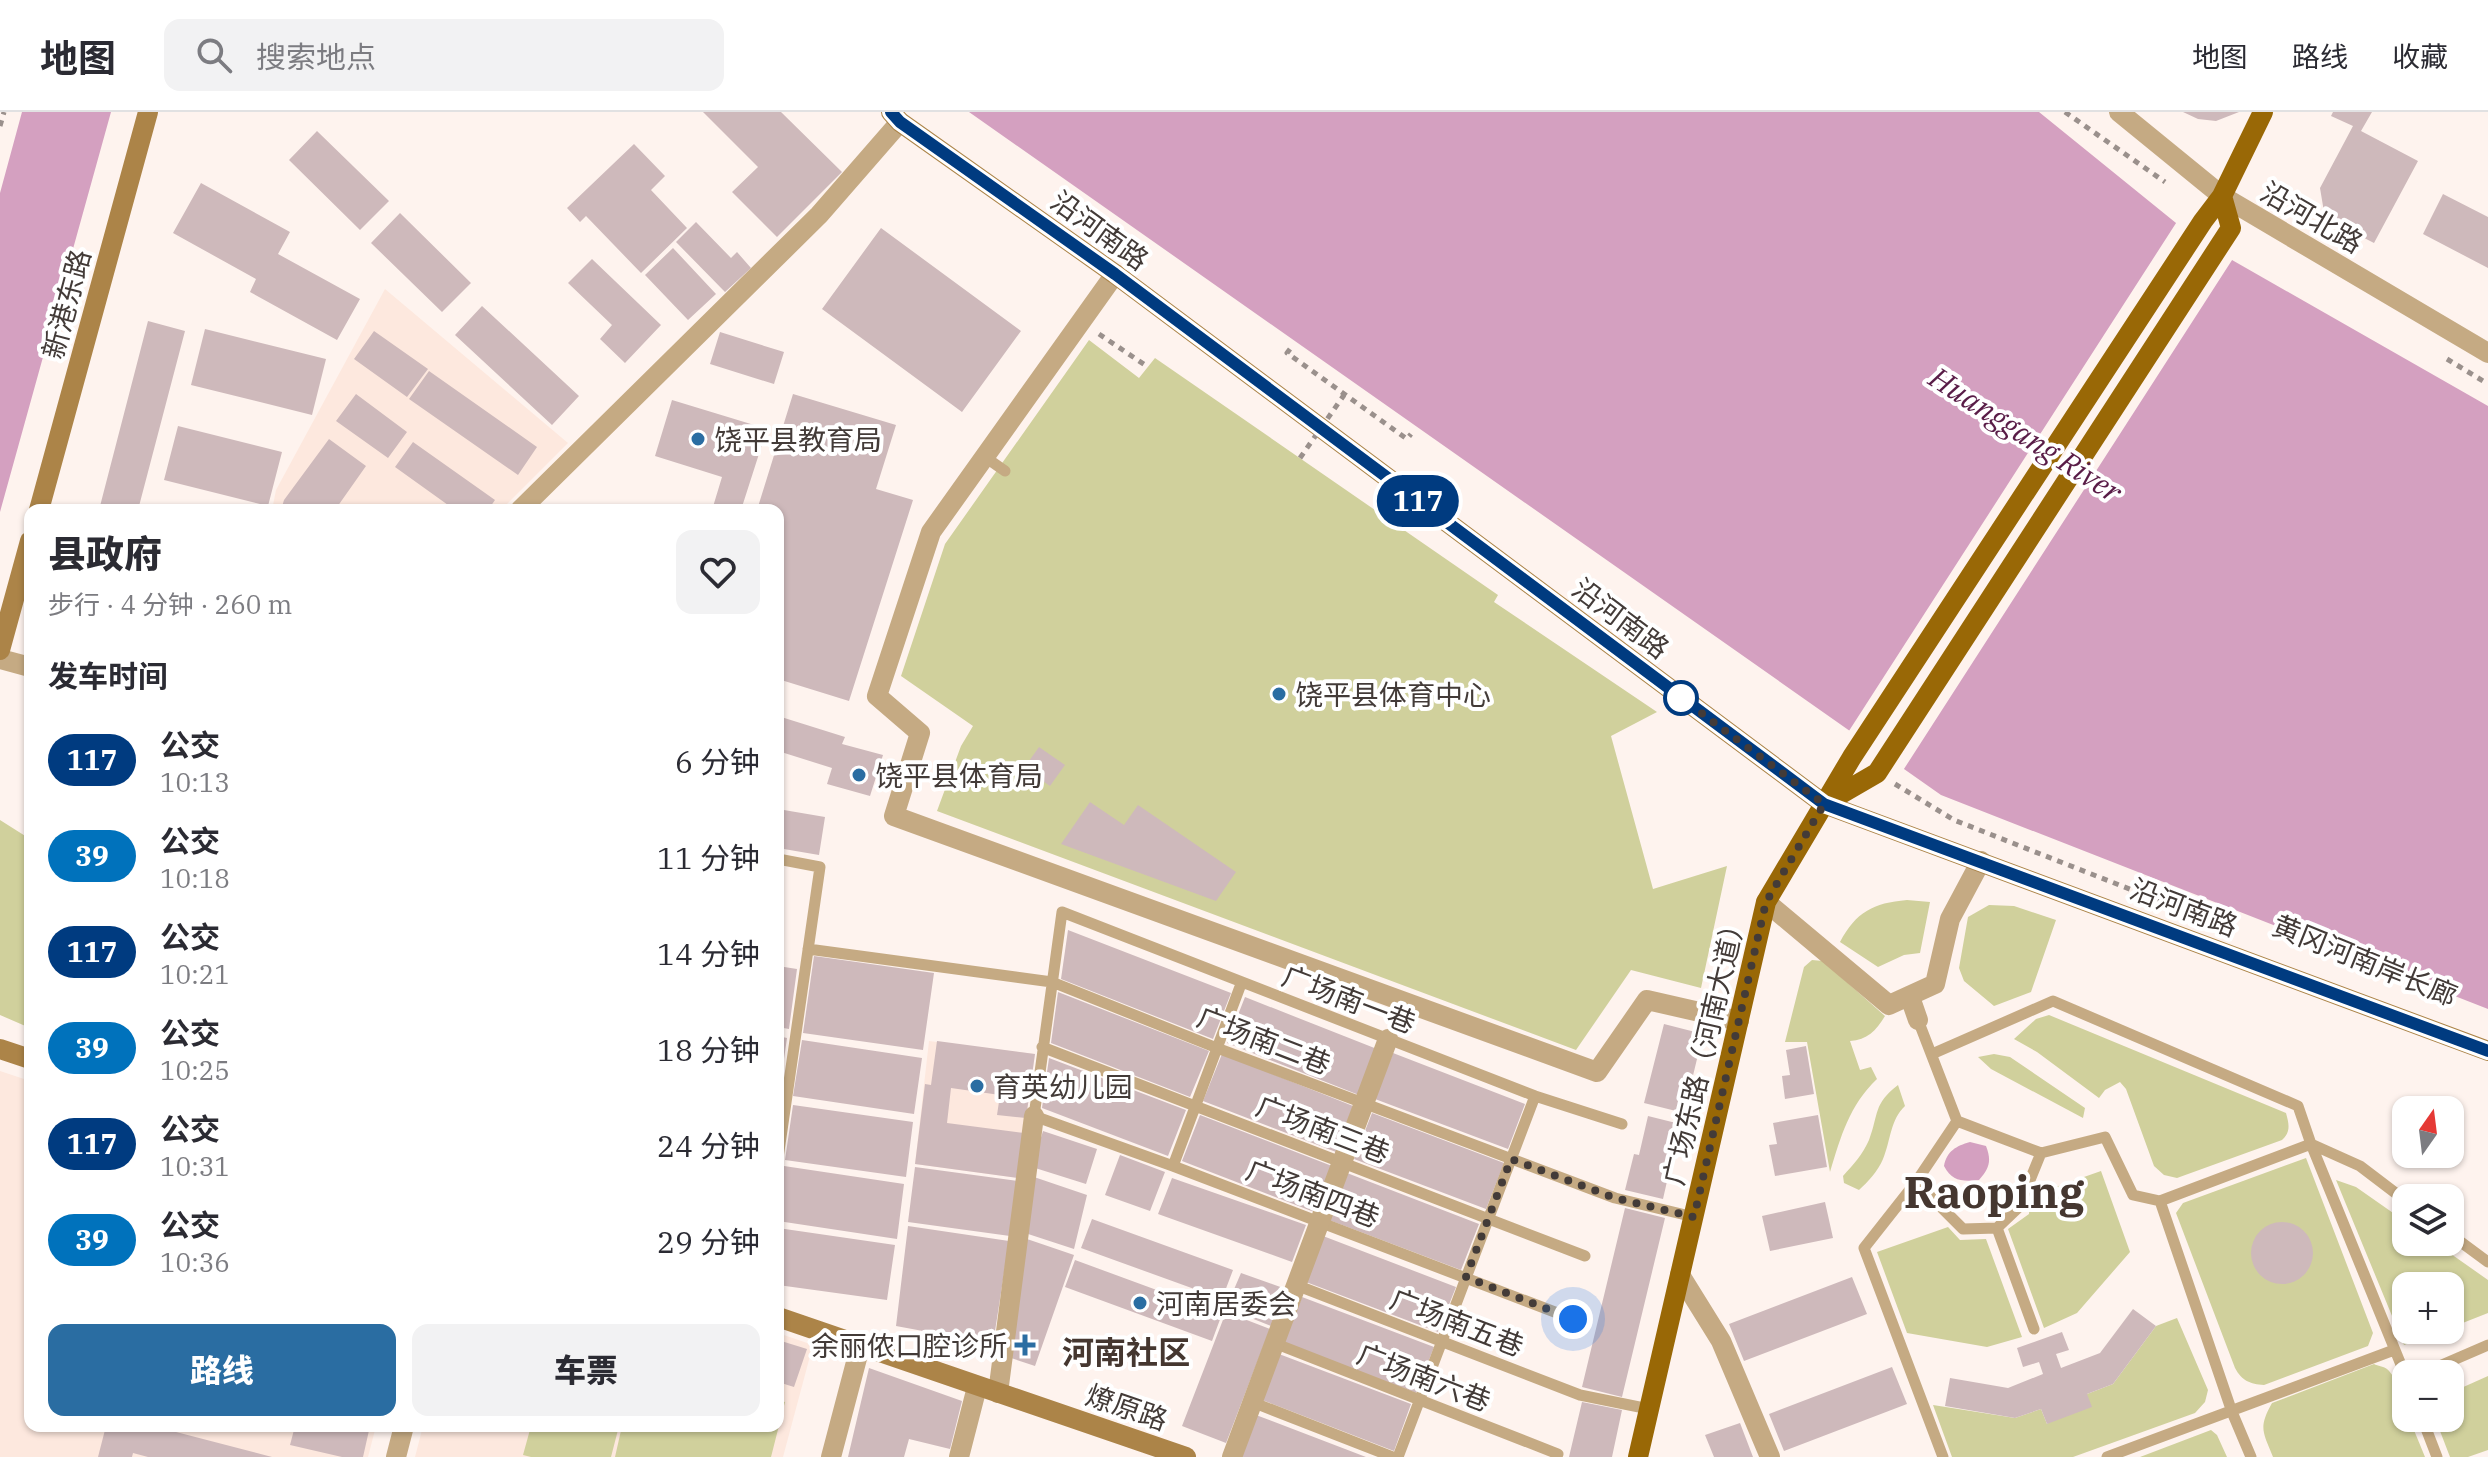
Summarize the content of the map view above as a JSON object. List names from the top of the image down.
{
  "streets": {
    "main road": [
      "沿河南路",
      "新港东路",
      "广场东路（河南大道）",
      "燎原路"
    ],
    "street": ["沿河北路"],
    "lane": [
      "广场南一巷",
      "广场南二巷",
      "广场南三巷",
      "广场南四巷",
      "广场南五巷",
      "广场南六巷"
    ]
  },
  "crossings": [
    ["沿河北路", "广场东路（河南大道）"],
    ["沿河南路", "广场东路（河南大道）"],
    ["广场南一巷", "广场南二巷"],
    ["广场南二巷", "广场东路（河南大道）"],
    ["广场东路（河南大道）", "广场南五巷"]
  ],
  "districts": ["Raoping", "河南社区"],
  "water": ["Huanggang River"],
  "places": {
    "other": [
      "饶平县教育局",
      "饶平县体育中心",
      "饶平县体育局",
      "育英幼儿园",
      "河南居委会"
    ],
    "health": ["余丽侬口腔诊所"]
  },
  "lines": ["bus line 117"],
  "north": "top",
  "page": {
    "header": "地图",
    "search": "搜索地点",
    "nav": ["地图", "路线", "收藏"],
    "on_map": "117",
    "heading": [
      ["县政府", "步行 · 4 分钟 · 260 m"],
      "发车时间"
    ],
    "list": [
      {
        "mark": "117",
        "name": "公交",
        "note": "10:13",
        "value": "6 分钟"
      },
      {
        "mark": "39",
        "name": "公交",
        "note": "10:18",
        "value": "11 分钟"
      },
      {
        "mark": "117",
        "name": "公交",
        "note": "10:21",
        "value": "14 分钟"
      },
      {
        "mark": "39",
        "name": "公交",
        "note": "10:25",
        "value": "18 分钟"
      },
      {
        "mark": "117",
        "name": "公交",
        "note": "10:31",
        "value": "24 分钟"
      },
      {
        "mark": "39",
        "name": "公交",
        "note": "10:36",
        "value": "29 分钟"
      }
    ],
    "map_buttons": ["+", "−"],
    "buttons": ["路线", "车票"]
  }
}
